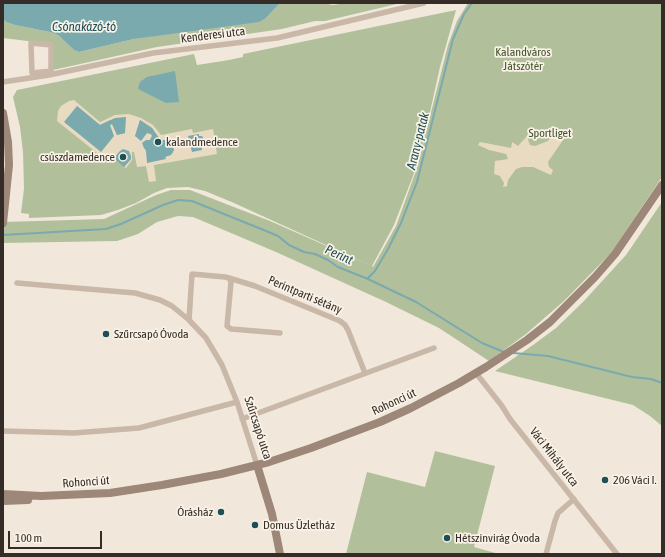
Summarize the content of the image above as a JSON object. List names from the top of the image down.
{
  "streets": {
    "main road": ["Rohonci út", "Szűrcsapó utca"],
    "street": ["Kenderesi utca", "Perintparti sétány", "Váci Mihály utca"]
  },
  "crossings": [
    ["Rohonci út", "Szűrcsapó utca"],
    ["Rohonci út", "Váci Mihály utca"]
  ],
  "water": ["Csónakázó-tó", "Arany-patak", "Perint"],
  "parks": ["Kalandváros Játszótér", "Sportliget"],
  "places": [
    "kalandmedence",
    "csúszdamedence",
    "Szűrcsapó Óvoda",
    "206 Váci I.",
    "Órásház",
    "Domus Üzletház",
    "Hétszínvirág Óvoda"
  ],
  "scale_bar": "100 m"
}
